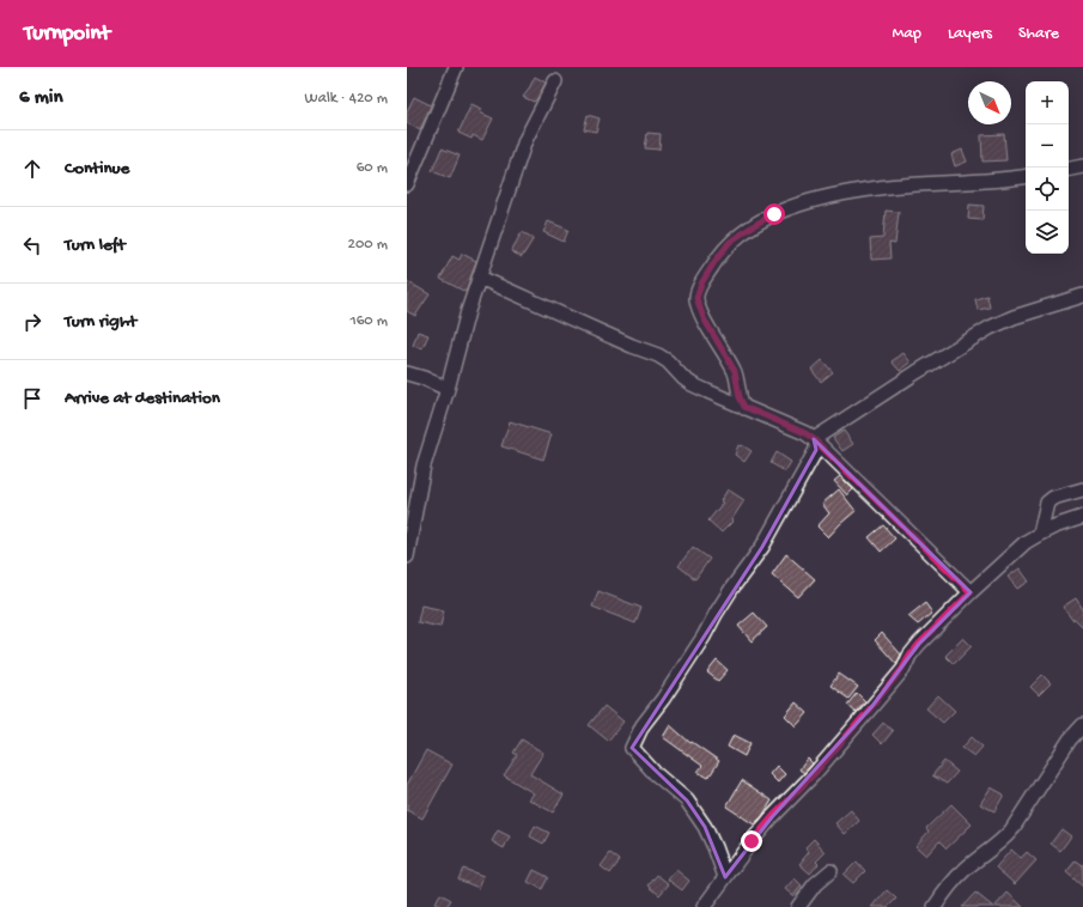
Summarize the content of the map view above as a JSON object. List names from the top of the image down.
{
  "north": "bottom right",
  "page": {
    "header": "Turnpoint",
    "nav": ["Map", "Layers", "Share"],
    "heading": ["6 min", "Walk · 420 m"],
    "map_buttons": ["+", "−"],
    "list": [
      ["Continue", "60 m"],
      ["Turn left", "200 m"],
      ["Turn right", "160 m"],
      "Arrive at destination"
    ]
  }
}
